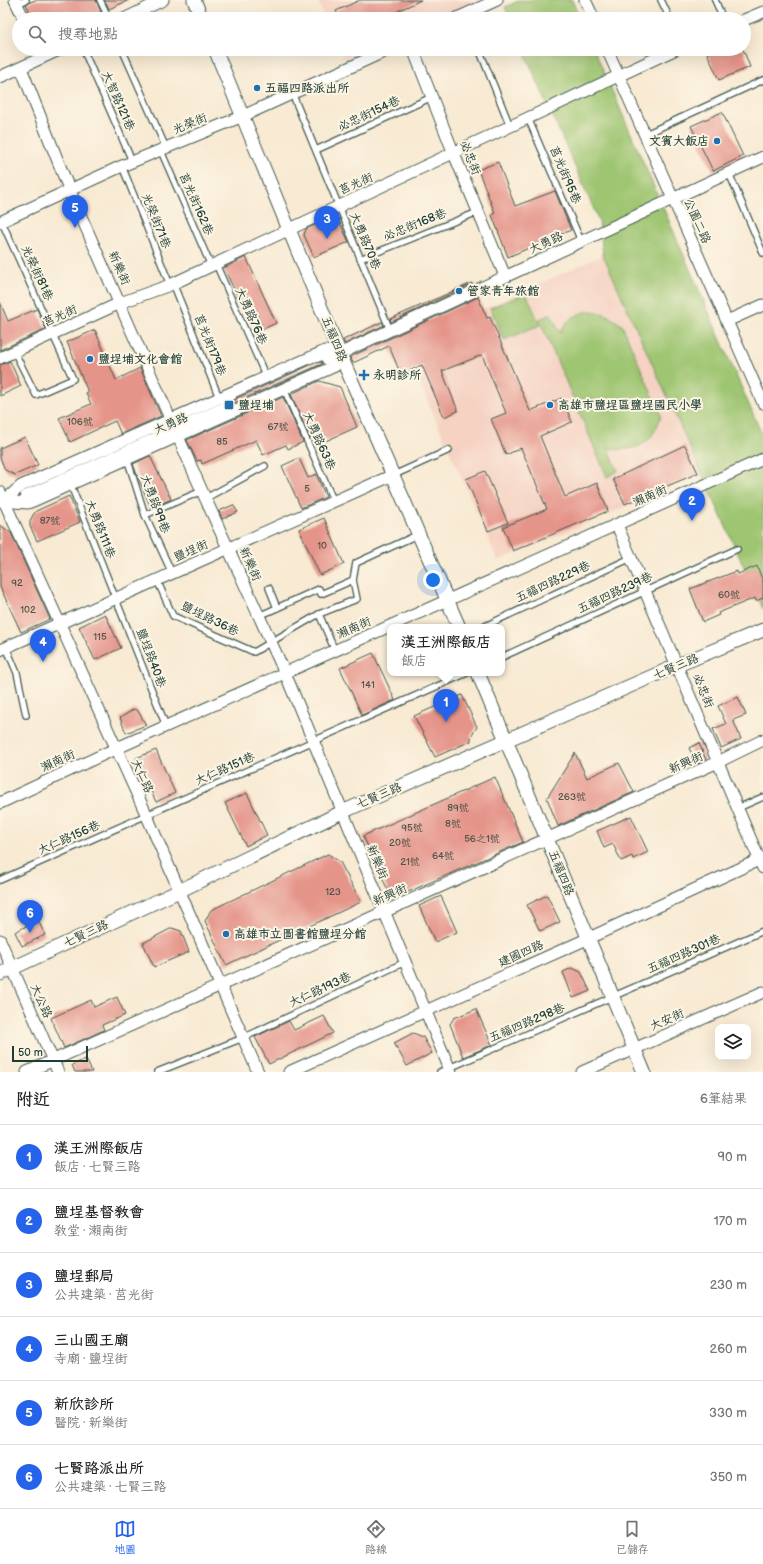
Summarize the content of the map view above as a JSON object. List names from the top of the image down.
{
  "streets": {
    "street": [
      "光榮街",
      "必忠街",
      "莒光街",
      "公園二路",
      "大勇路",
      "新樂街",
      "五福四路",
      "瀨南街",
      "鹽埕街",
      "七賢三路",
      "新興街",
      "大仁路",
      "建國四路",
      "大公路",
      "大安街"
    ],
    "lane": [
      "大智路121巷",
      "必忠街154巷",
      "莒光街95巷",
      "莒光街162巷",
      "光榮街71巷",
      "必忠街168巷",
      "大勇路70巷",
      "光榮街81巷",
      "大勇路76巷",
      "莒光街179巷",
      "大勇路63巷",
      "大勇路99巷",
      "大勇路111巷",
      "五福四路229巷",
      "五福四路239巷",
      "鹽埕路36巷",
      "鹽埕路40巷",
      "大仁路151巷",
      "大仁路156巷",
      "五福四路301巷",
      "大仁路193巷",
      "五福四路298巷"
    ]
  },
  "crossings": [
    ["大智路121巷", "光榮街"],
    ["大智路121巷", "光榮街71巷"],
    ["必忠街154巷", "必忠街"],
    ["必忠街154巷", "大勇路70巷"],
    ["光榮街", "莒光街162巷"],
    ["光榮街", "光榮街71巷"],
    ["光榮街", "大勇路70巷"],
    ["光榮街", "新樂街"],
    ["光榮街", "光榮街81巷"],
    ["光榮街", "五福四路"],
    ["必忠街", "莒光街"],
    ["必忠街", "必忠街168巷"],
    ["必忠街", "大勇路"],
    ["必忠街", "瀨南街"],
    ["必忠街", "五福四路229巷"],
    ["必忠街", "五福四路239巷"],
    ["必忠街", "七賢三路"],
    ["必忠街", "新興街"],
    ["必忠街", "建國四路"],
    ["莒光街95巷", "莒光街"],
    ["莒光街95巷", "大勇路"],
    ["莒光街", "莒光街162巷"],
    ["莒光街", "光榮街71巷"],
    ["莒光街", "公園二路"],
    ["莒光街", "大勇路70巷"],
    ["莒光街", "新樂街"],
    ["莒光街", "光榮街81巷"],
    ["莒光街", "大勇路76巷"],
    ["莒光街", "五福四路"],
    ["莒光街", "莒光街179巷"],
    ["莒光街162巷", "大勇路76巷"],
    ["光榮街71巷", "莒光街179巷"],
    ["公園二路", "大勇路"],
    ["必忠街168巷", "大勇路70巷"],
    ["大勇路70巷", "大勇路"],
    ["大勇路", "新樂街"],
    ["大勇路", "大勇路76巷"],
    ["大勇路", "五福四路"],
    ["大勇路", "莒光街179巷"],
    ["大勇路", "大勇路63巷"],
    ["大勇路", "大勇路99巷"],
    ["大勇路", "大勇路111巷"],
    ["大勇路", "大仁路"],
    ["新樂街", "瀨南街"],
    ["新樂街", "鹽埕街"],
    ["新樂街", "鹽埕路36巷"],
    ["新樂街", "七賢三路"],
    ["新樂街", "新興街"],
    ["新樂街", "大仁路151巷"],
    ["新樂街", "建國四路"],
    ["新樂街", "大仁路193巷"],
    ["新樂街", "五福四路298巷"],
    ["五福四路", "瀨南街"],
    ["五福四路", "鹽埕街"],
    ["五福四路", "七賢三路"],
    ["五福四路", "新興街"],
    ["五福四路", "建國四路"],
    ["五福四路", "五福四路301巷"],
    ["五福四路", "大安街"],
    ["五福四路", "五福四路298巷"],
    ["大勇路63巷", "鹽埕街"],
    ["瀨南街", "鹽埕路40巷"],
    ["瀨南街", "大仁路"],
    ["大勇路99巷", "鹽埕街"],
    ["大勇路111巷", "鹽埕街"],
    ["大勇路111巷", "鹽埕路40巷"],
    ["鹽埕街", "鹽埕路36巷"],
    ["鹽埕街", "鹽埕路40巷"],
    ["鹽埕街", "大仁路"],
    ["七賢三路", "大仁路"],
    ["七賢三路", "大公路"],
    ["新興街", "大仁路"],
    ["新興街", "大公路"],
    ["大仁路151巷", "大仁路"],
    ["大仁路151巷", "大仁路156巷"],
    ["大仁路", "大仁路156巷"],
    ["大仁路", "大仁路193巷"],
    ["五福四路301巷", "五福四路298巷"]
  ],
  "places": {
    "other": [
      "五福四路派出所",
      "文賓大飯店",
      "管家青年旅館",
      "鹽埕埔文化會館",
      "高雄市鹽埕區鹽埕國民小學",
      "高雄市立圖書館鹽埕分館"
    ],
    "health": ["永明診所"],
    "transit": ["鹽埕埔"]
  },
  "house_numbers": [
    "106號",
    "67號",
    "85",
    "5",
    "87號",
    "10",
    "92",
    "60號",
    "102",
    "115",
    "141",
    "263號",
    "89號",
    "8號",
    "95號",
    "56之1號",
    "20號",
    "64號",
    "21號",
    "123"
  ],
  "scale_bar": "50 m",
  "page": {
    "search": "搜尋地點",
    "pins": [
      "5",
      "3",
      "2",
      "4",
      "1",
      "6"
    ],
    "popup": ["漢王洲際飯店", "飯店"],
    "scale": "50 m",
    "heading": ["附近", "6筆結果"],
    "list": [
      {
        "mark": "1",
        "name": "漢王洲際飯店",
        "note": "飯店 · 七賢三路",
        "value": "90 m"
      },
      {
        "mark": "2",
        "name": "鹽埕基督教會",
        "note": "教堂 · 瀨南街",
        "value": "170 m"
      },
      {
        "mark": "3",
        "name": "鹽埕郵局",
        "note": "公共建築 · 莒光街",
        "value": "230 m"
      },
      {
        "mark": "4",
        "name": "三山國王廟",
        "note": "寺廟 · 鹽埕街",
        "value": "260 m"
      },
      {
        "mark": "5",
        "name": "新欣診所",
        "note": "醫院 · 新樂街",
        "value": "330 m"
      },
      {
        "mark": "6",
        "name": "七賢路派出所",
        "note": "公共建築 · 七賢三路",
        "value": "350 m"
      }
    ],
    "nav": ["地圖", "路線", "已儲存"]
  }
}
